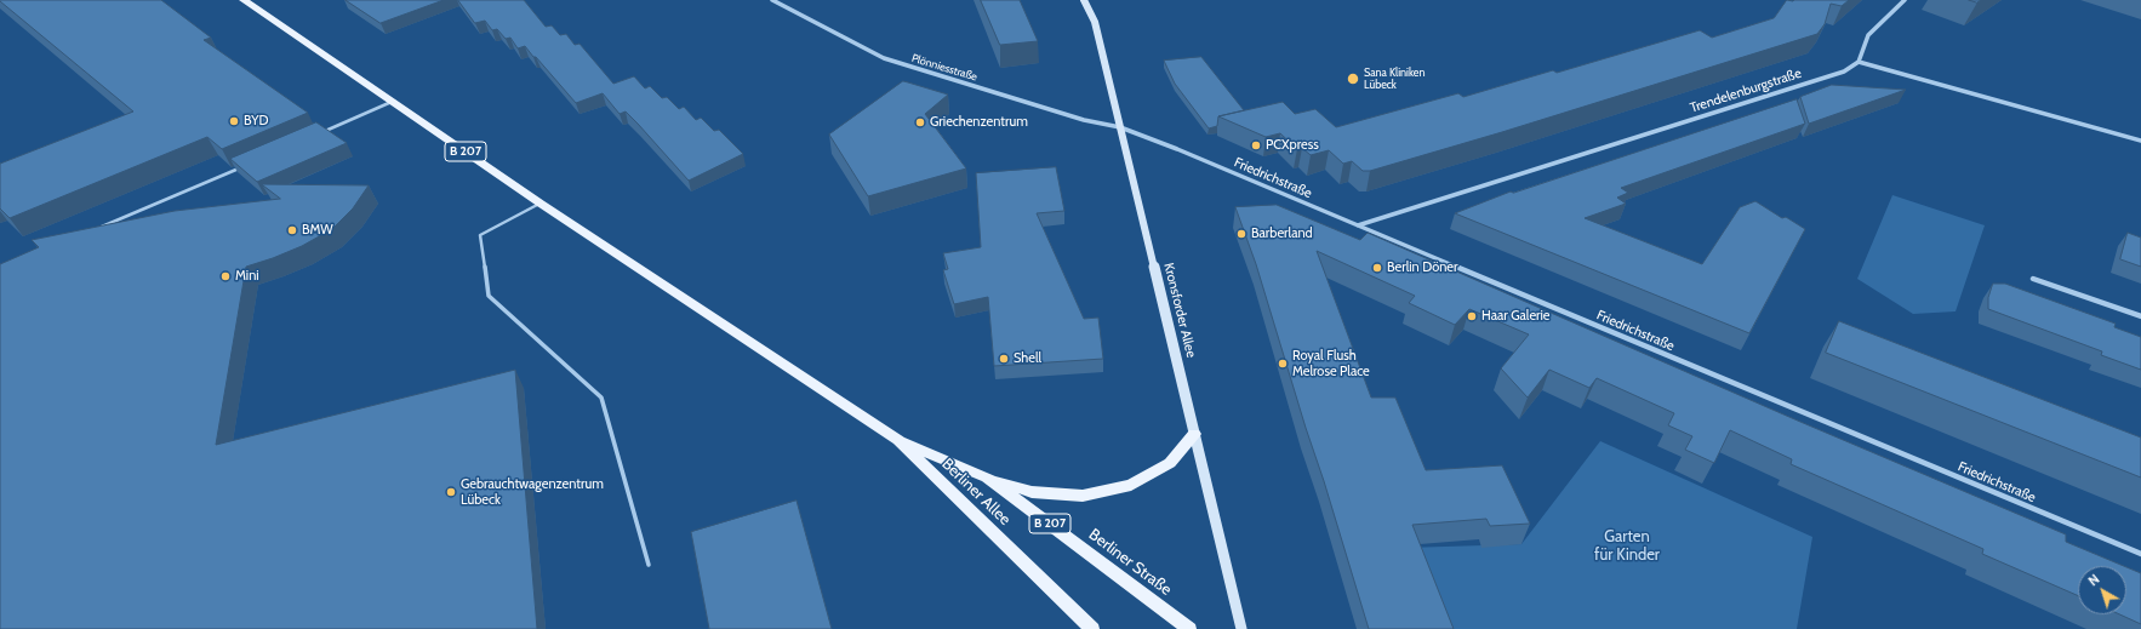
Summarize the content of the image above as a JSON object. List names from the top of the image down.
{
  "streets": {
    "main road": [
      "B 207",
      "Kronsforder Allee",
      "Berliner Allee",
      "Berliner Straße"
    ],
    "street": ["Plönniesstraße", "Trendelenburgstraße", "Friedrichstraße"]
  },
  "crossings": [
    ["Plönniesstraße", "Friedrichstraße"],
    ["Plönniesstraße", "Kronsforder Allee"],
    ["Trendelenburgstraße", "Friedrichstraße"],
    ["B 207", "Berliner Allee"],
    ["B 207", "Berliner Straße"],
    ["Friedrichstraße", "Kronsforder Allee"],
    ["Berliner Allee", "Berliner Straße"]
  ],
  "parks": ["Garten für Kinder"],
  "places": [
    "Sana Kliniken Lübeck",
    "BYD",
    "Griechenzentrum",
    "PCXpress",
    "BMW",
    "Barberland",
    "Berlin Döner",
    "Mini",
    "Haar Galerie",
    "Shell",
    "Royal Flush Melrose Place",
    "Gebrauchtwagenzentrum Lübeck"
  ],
  "north": "top left"
}
